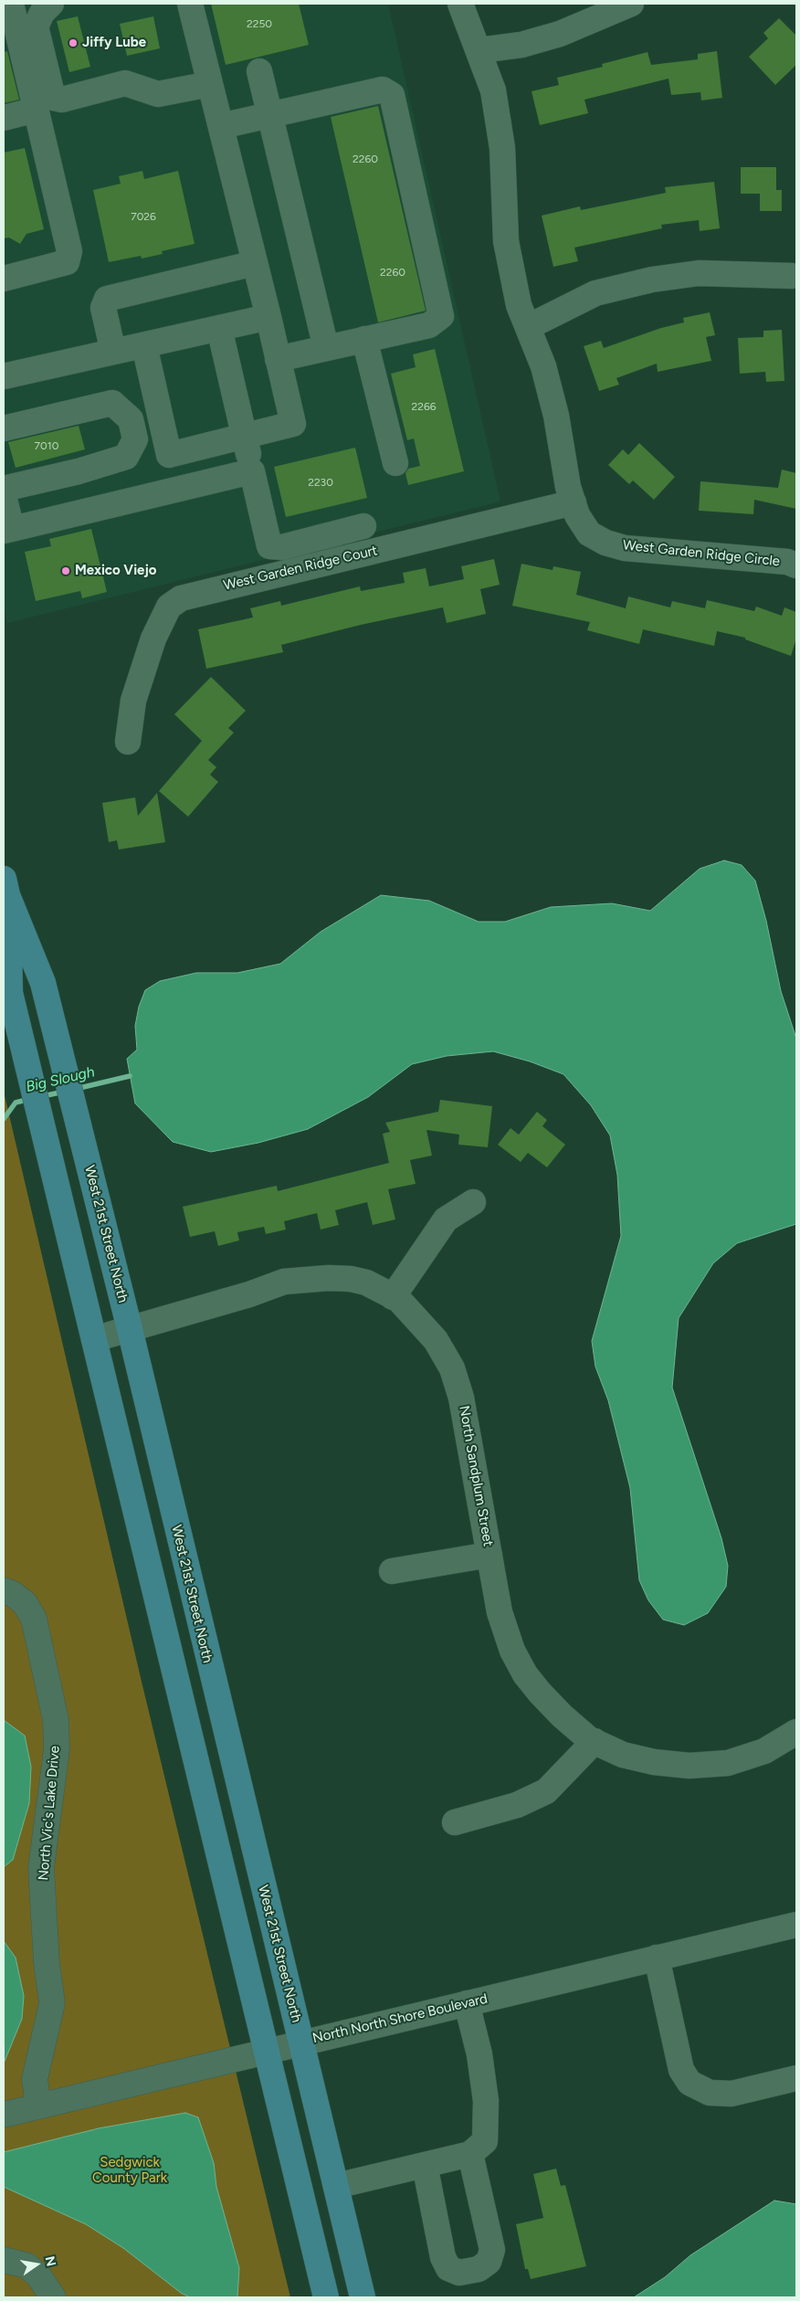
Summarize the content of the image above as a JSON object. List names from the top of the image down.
{
  "streets": {
    "main road": ["West 21st Street North"],
    "street": [
      "West Garden Ridge Circle",
      "West Garden Ridge Court",
      "North Sandplum Street",
      "North Vic's Lake Drive",
      "North North Shore Boulevard"
    ]
  },
  "crossings": [
    ["West Garden Ridge Circle", "West Garden Ridge Court"],
    ["West 21st Street North", "North Sandplum Street"],
    ["West 21st Street North", "North North Shore Boulevard"],
    ["North Vic's Lake Drive", "North North Shore Boulevard"]
  ],
  "water": ["Big Slough"],
  "parks": ["Sedgwick County Park"],
  "places": ["Jiffy Lube", "Mexico Viejo"],
  "house_numbers": [
    "2250",
    "2260",
    "7026",
    "2260",
    "2266",
    "7010",
    "2230"
  ],
  "north": "right"
}
